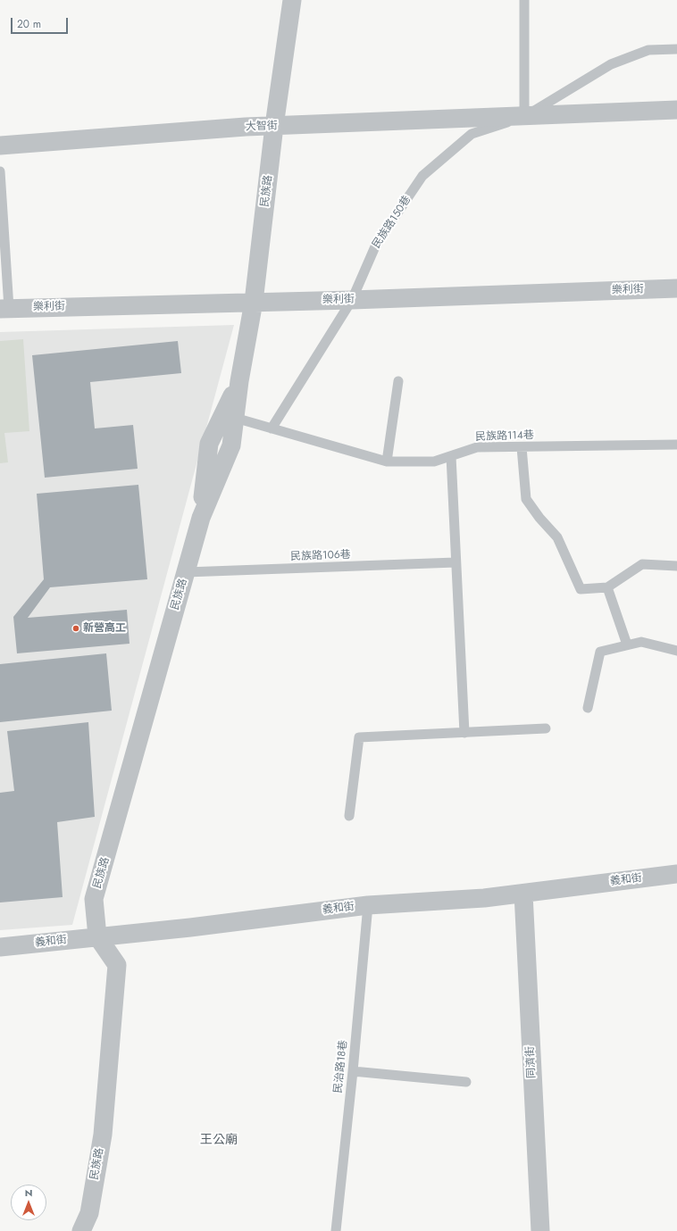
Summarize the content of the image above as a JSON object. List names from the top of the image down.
{
  "streets": {
    "street": [
      "大智街",
      "民族路",
      "民族路150巷",
      "樂利街",
      "義和街",
      "同濟街"
    ],
    "lane": ["民族路114巷", "民族路106巷", "民治路18巷"]
  },
  "crossings": [
    ["大智街", "民族路"],
    ["大智街", "民族路150巷"],
    ["民族路", "樂利街"],
    ["民族路", "民族路114巷"],
    ["民族路", "民族路106巷"],
    ["民族路", "義和街"],
    ["民族路150巷", "樂利街"],
    ["民族路150巷", "民族路114巷"],
    ["義和街", "同濟街"],
    ["義和街", "民治路18巷"]
  ],
  "districts": ["王公廟"],
  "places": ["新營高工"],
  "scale_bar": "20 m",
  "north": "top"
}
